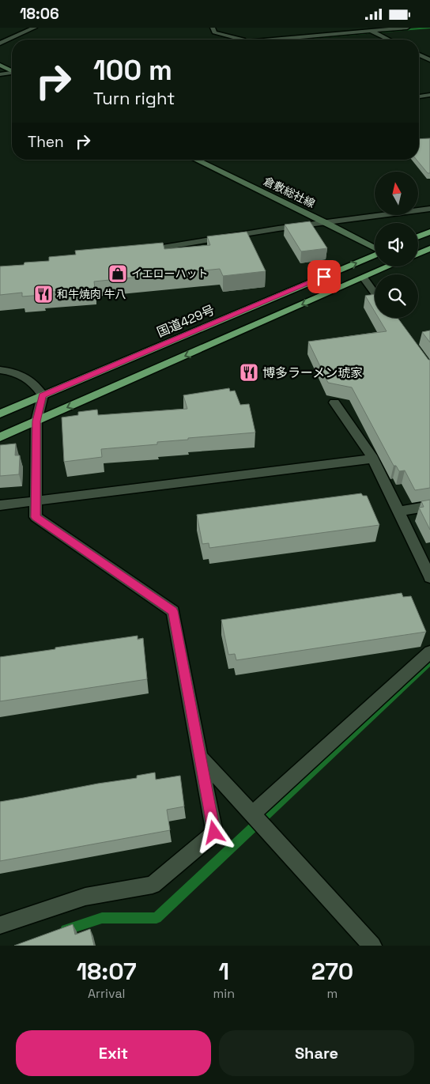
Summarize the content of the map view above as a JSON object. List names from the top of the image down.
{
  "streets": {
    "highway": ["国道429号"],
    "main road": ["倉敷総社線"]
  },
  "places": {
    "shop": ["イエローハット"],
    "restaurant": ["和牛焼肉 牛八", "博多ラーメン琥家"]
  },
  "north": "top",
  "page": {
    "status": "18:06",
    "turn": ["100 m", "Turn right"],
    "then": "Then",
    "eta": [
      "18:07",
      "Arrival",
      "1",
      "min",
      "270",
      "m"
    ],
    "buttons": ["Exit", "Share"]
  }
}
